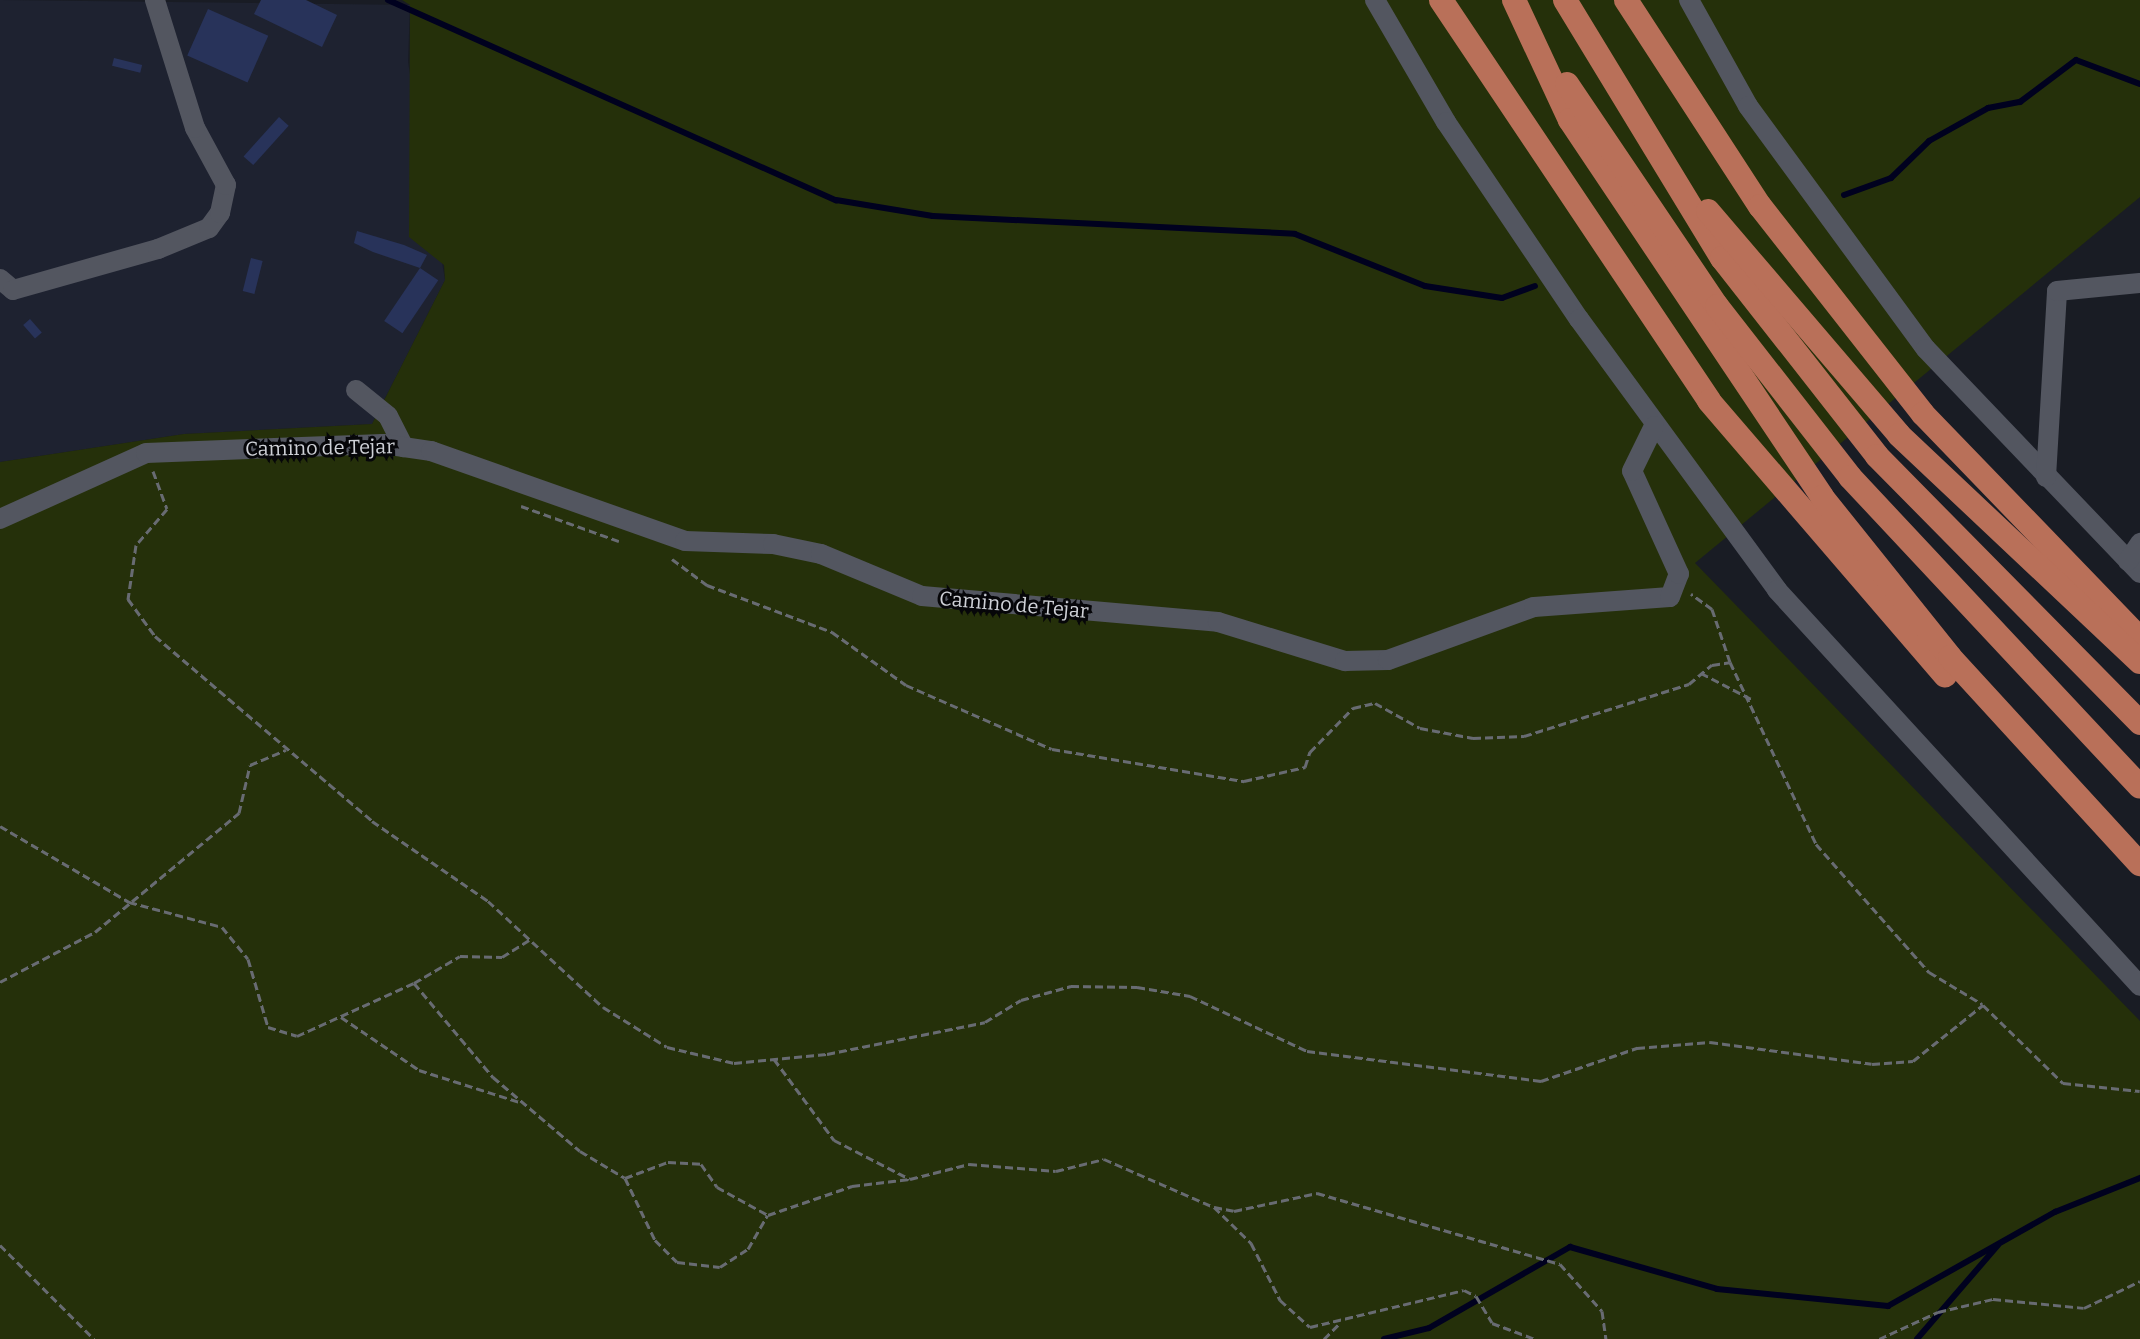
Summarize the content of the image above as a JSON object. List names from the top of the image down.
{
  "streets": {
    "lane": ["Camino de Tejar"]
  }
}
